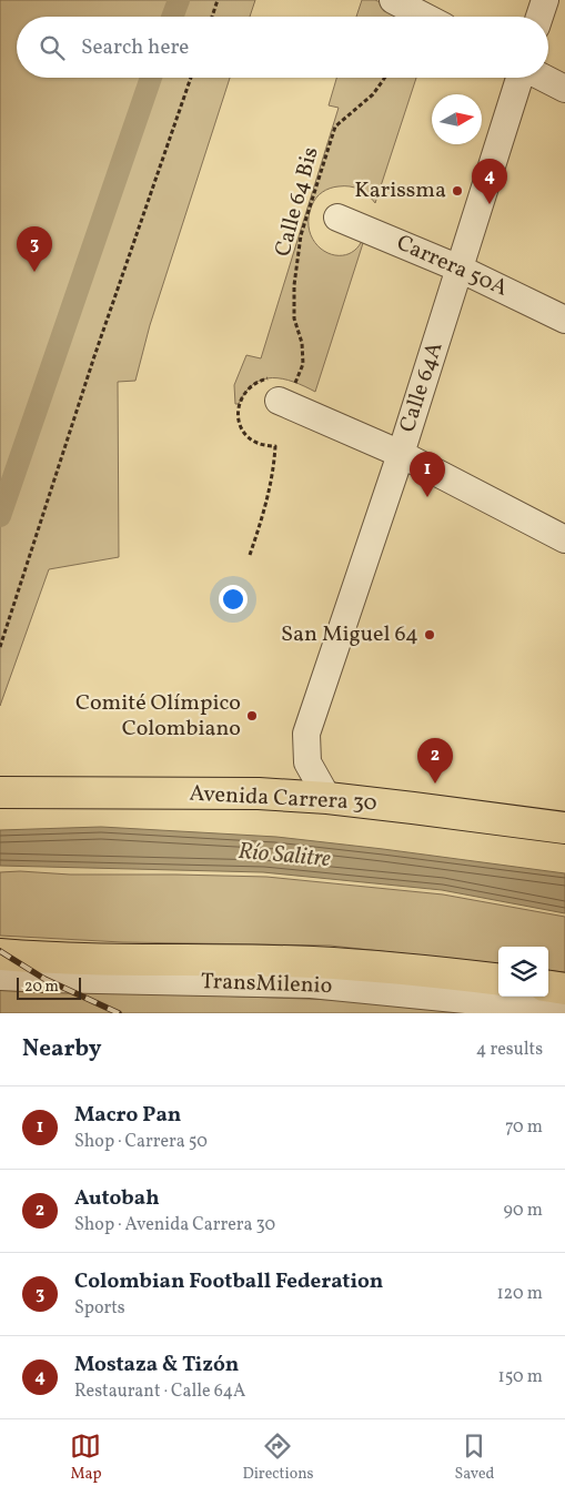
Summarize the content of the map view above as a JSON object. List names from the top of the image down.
{
  "streets": {
    "highway": ["Avenida Carrera 30"],
    "street": ["Carrera 50A", "Calle 64A", "TransMilenio"],
    "path": ["Calle 64 Bis"]
  },
  "crossings": [
    ["Carrera 50A", "Calle 64A"],
    ["Calle 64A", "Avenida Carrera 30"]
  ],
  "water": ["Río Salitre"],
  "places": ["Karissma", "San Miguel 64", "Comité Olímpico Colombiano"],
  "scale_bar": "20 m",
  "north": "right",
  "page": {
    "search": "Search here",
    "pins": [
      "4",
      "3",
      "1",
      "2"
    ],
    "scale": "20 m",
    "heading": ["Nearby", "4 results"],
    "list": [
      {
        "mark": "1",
        "name": "Macro Pan",
        "note": "Shop · Carrera 50",
        "value": "70 m"
      },
      {
        "mark": "2",
        "name": "Autobah",
        "note": "Shop · Avenida Carrera 30",
        "value": "90 m"
      },
      {
        "mark": "3",
        "name": "Colombian Football Federation",
        "note": "Sports",
        "value": "120 m"
      },
      {
        "mark": "4",
        "name": "Mostaza & Tizón",
        "note": "Restaurant · Calle 64A",
        "value": "150 m"
      }
    ],
    "nav": ["Map", "Directions", "Saved"]
  }
}
